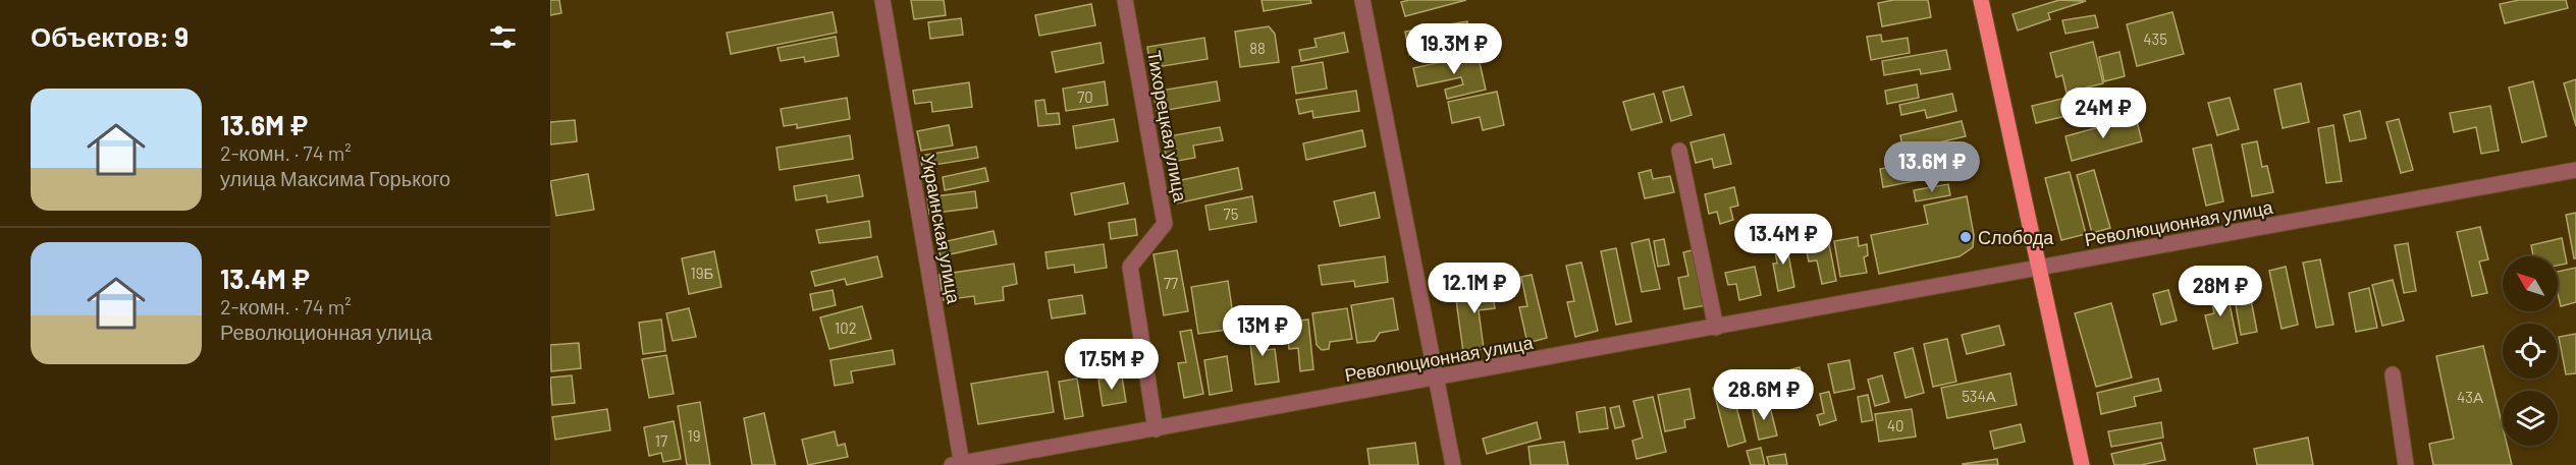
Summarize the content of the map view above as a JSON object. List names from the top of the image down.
{
  "streets": {
    "street": ["Тихорецкая улица", "Революционная улица", "Украинская улица"]
  },
  "crossings": [
    ["Тихорецкая улица", "Революционная улица"],
    ["Революционная улица", "Украинская улица"]
  ],
  "places": ["Слобода"],
  "house_numbers": [
    "435",
    "88",
    "70",
    "75",
    "19Б",
    "77",
    "102",
    "534А",
    "43А",
    "40",
    "19",
    "17"
  ],
  "north": "top left",
  "page": {
    "heading": "Объектов: 9",
    "price": [
      "19.3M ₽",
      "24M ₽",
      "13.6M ₽",
      "13.4M ₽",
      "12.1M ₽",
      "28M ₽",
      "13M ₽",
      "17.5M ₽",
      "28.6M ₽"
    ],
    "list": [
      {
        "name": "13.6M ₽",
        "note": "2-комн. · 74 m² · улица Максима Горького"
      },
      {
        "name": "13.4M ₽",
        "note": "2-комн. · 74 m² · Революционная улица"
      }
    ]
  }
}
